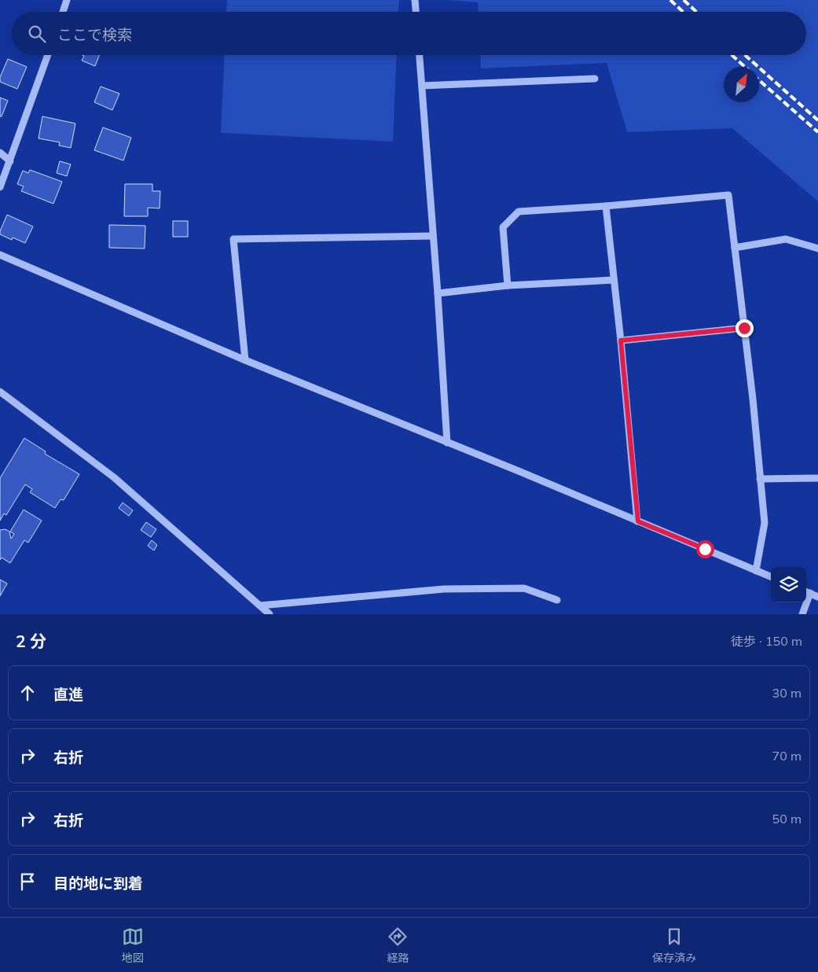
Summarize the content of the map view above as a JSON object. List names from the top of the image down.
{
  "north": "top right",
  "page": {
    "search": "ここで検索",
    "heading": ["2 分", "徒歩 · 150 m"],
    "list": [
      ["直進", "30 m"],
      ["右折", "70 m"],
      ["右折", "50 m"],
      "目的地に到着"
    ],
    "nav": ["地図", "経路", "保存済み"]
  }
}
